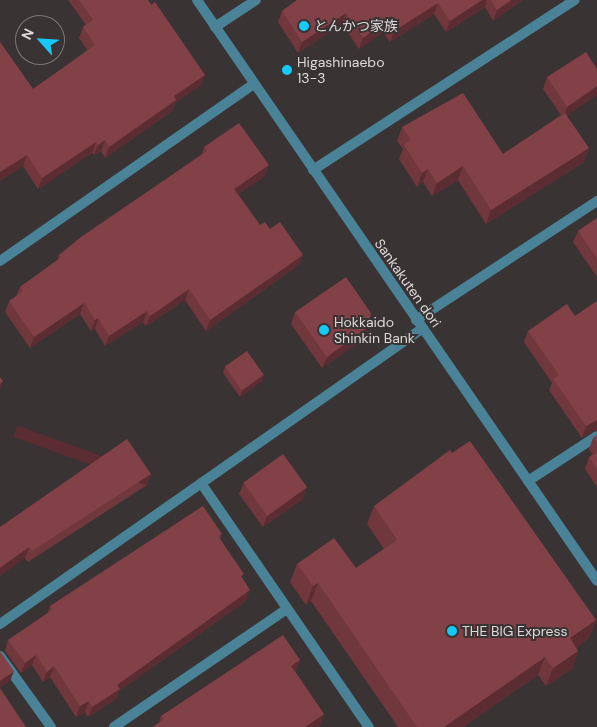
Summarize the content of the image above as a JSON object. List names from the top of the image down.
{
  "streets": {
    "street": ["Sankakuten dori"]
  },
  "places": [
    "とんかつ家族",
    "Higashinaebo 13-3",
    "Hokkaido Shinkin Bank",
    "THE BIG Express"
  ],
  "north": "top left"
}
